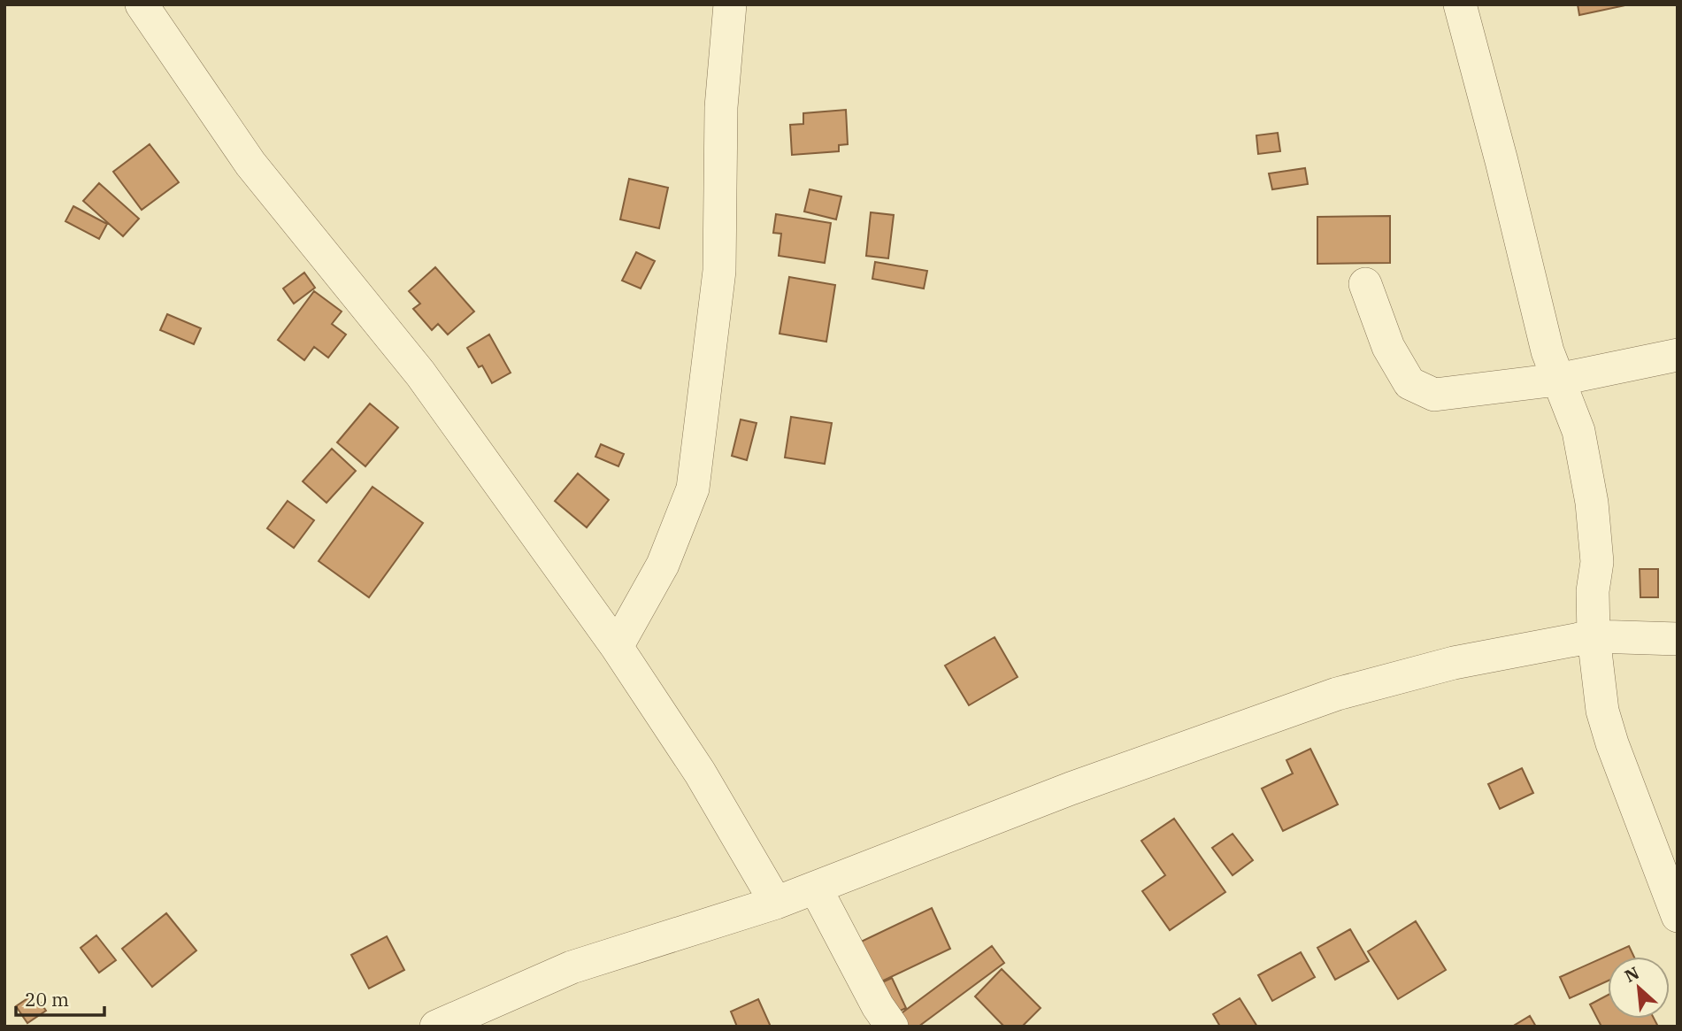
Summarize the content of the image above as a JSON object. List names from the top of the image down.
{
  "scale_bar": "20 m",
  "north": "top left"
}
